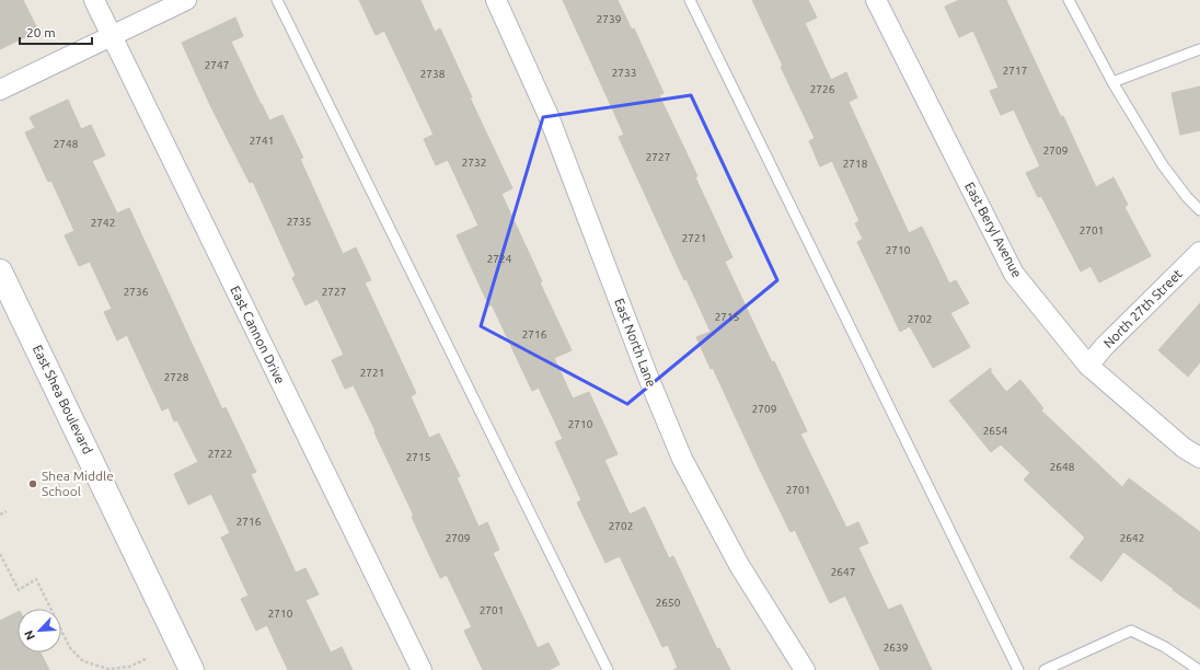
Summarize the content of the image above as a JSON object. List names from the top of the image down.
{
  "streets": {
    "street": [
      "East Beryl Avenue",
      "North 27th Street",
      "East Cannon Drive",
      "East North Lane",
      "East Shea Boulevard"
    ]
  },
  "crossings": [
    ["East Beryl Avenue", "North 27th Street"]
  ],
  "places": ["Shea Middle School"],
  "house_numbers": [
    "2739",
    "2747",
    "2717",
    "2733",
    "2738",
    "2726",
    "2741",
    "2748",
    "2709",
    "2727",
    "2732",
    "2718",
    "2735",
    "2742",
    "2701",
    "2721",
    "2710",
    "2724",
    "2736",
    "2727",
    "2715",
    "2702",
    "2716",
    "2721",
    "2728",
    "2709",
    "2710",
    "2654",
    "2722",
    "2715",
    "2648",
    "2701",
    "2716",
    "2702",
    "2709",
    "2642",
    "2647",
    "2650",
    "2701",
    "2710",
    "2639"
  ],
  "scale_bar": "20 m",
  "north": "bottom left"
}
